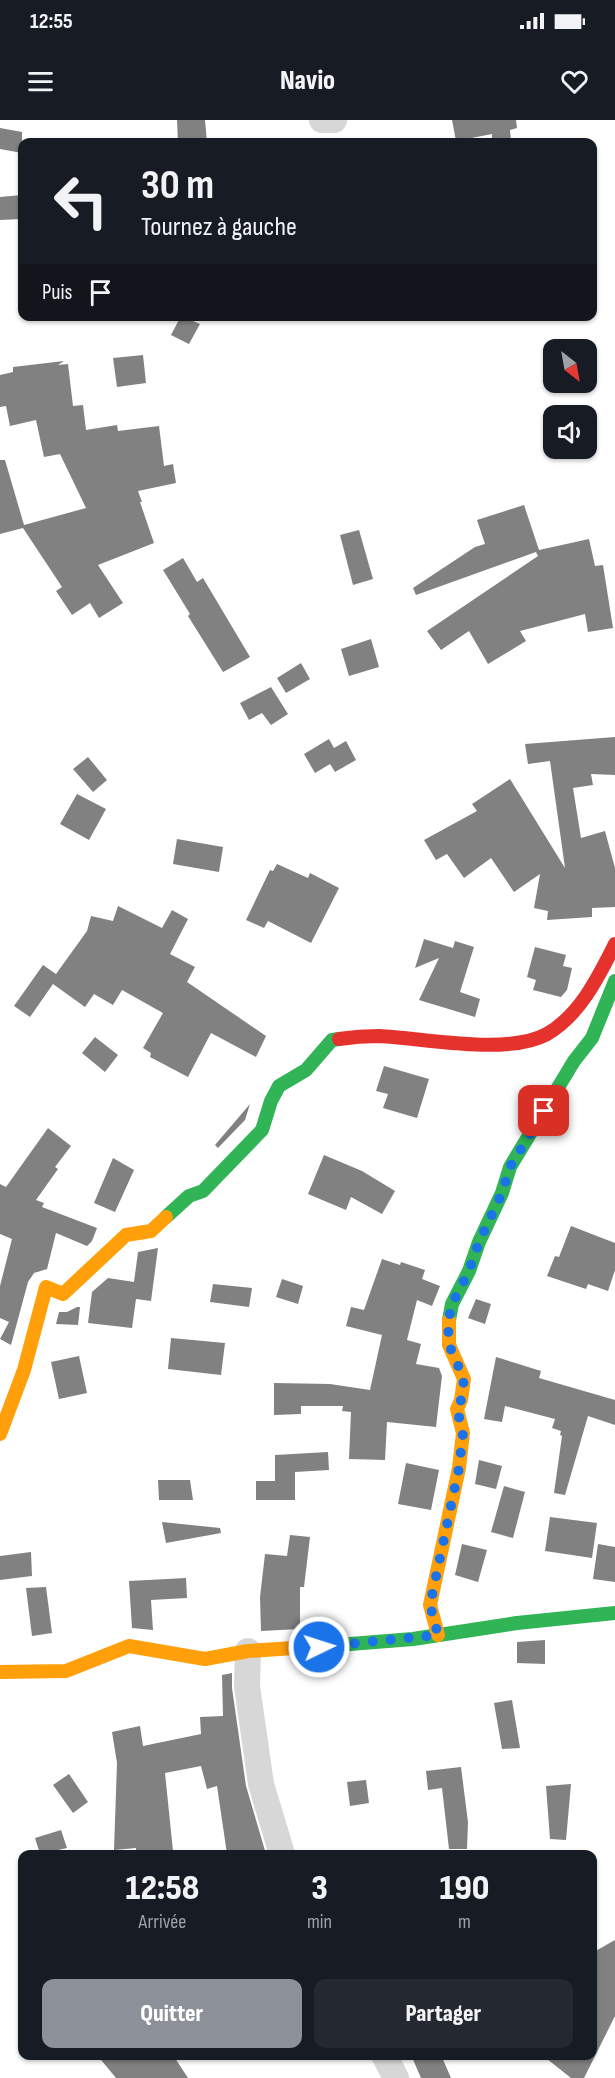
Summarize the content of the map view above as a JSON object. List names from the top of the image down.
{
  "north": "bottom right",
  "page": {
    "status": "12:55",
    "header": "Navio",
    "turn": ["30 m", "Tournez à gauche"],
    "then": "Puis",
    "eta": [
      "12:58",
      "Arrivée",
      "3",
      "min",
      "190",
      "m"
    ],
    "buttons": ["Quitter", "Partager"]
  }
}
